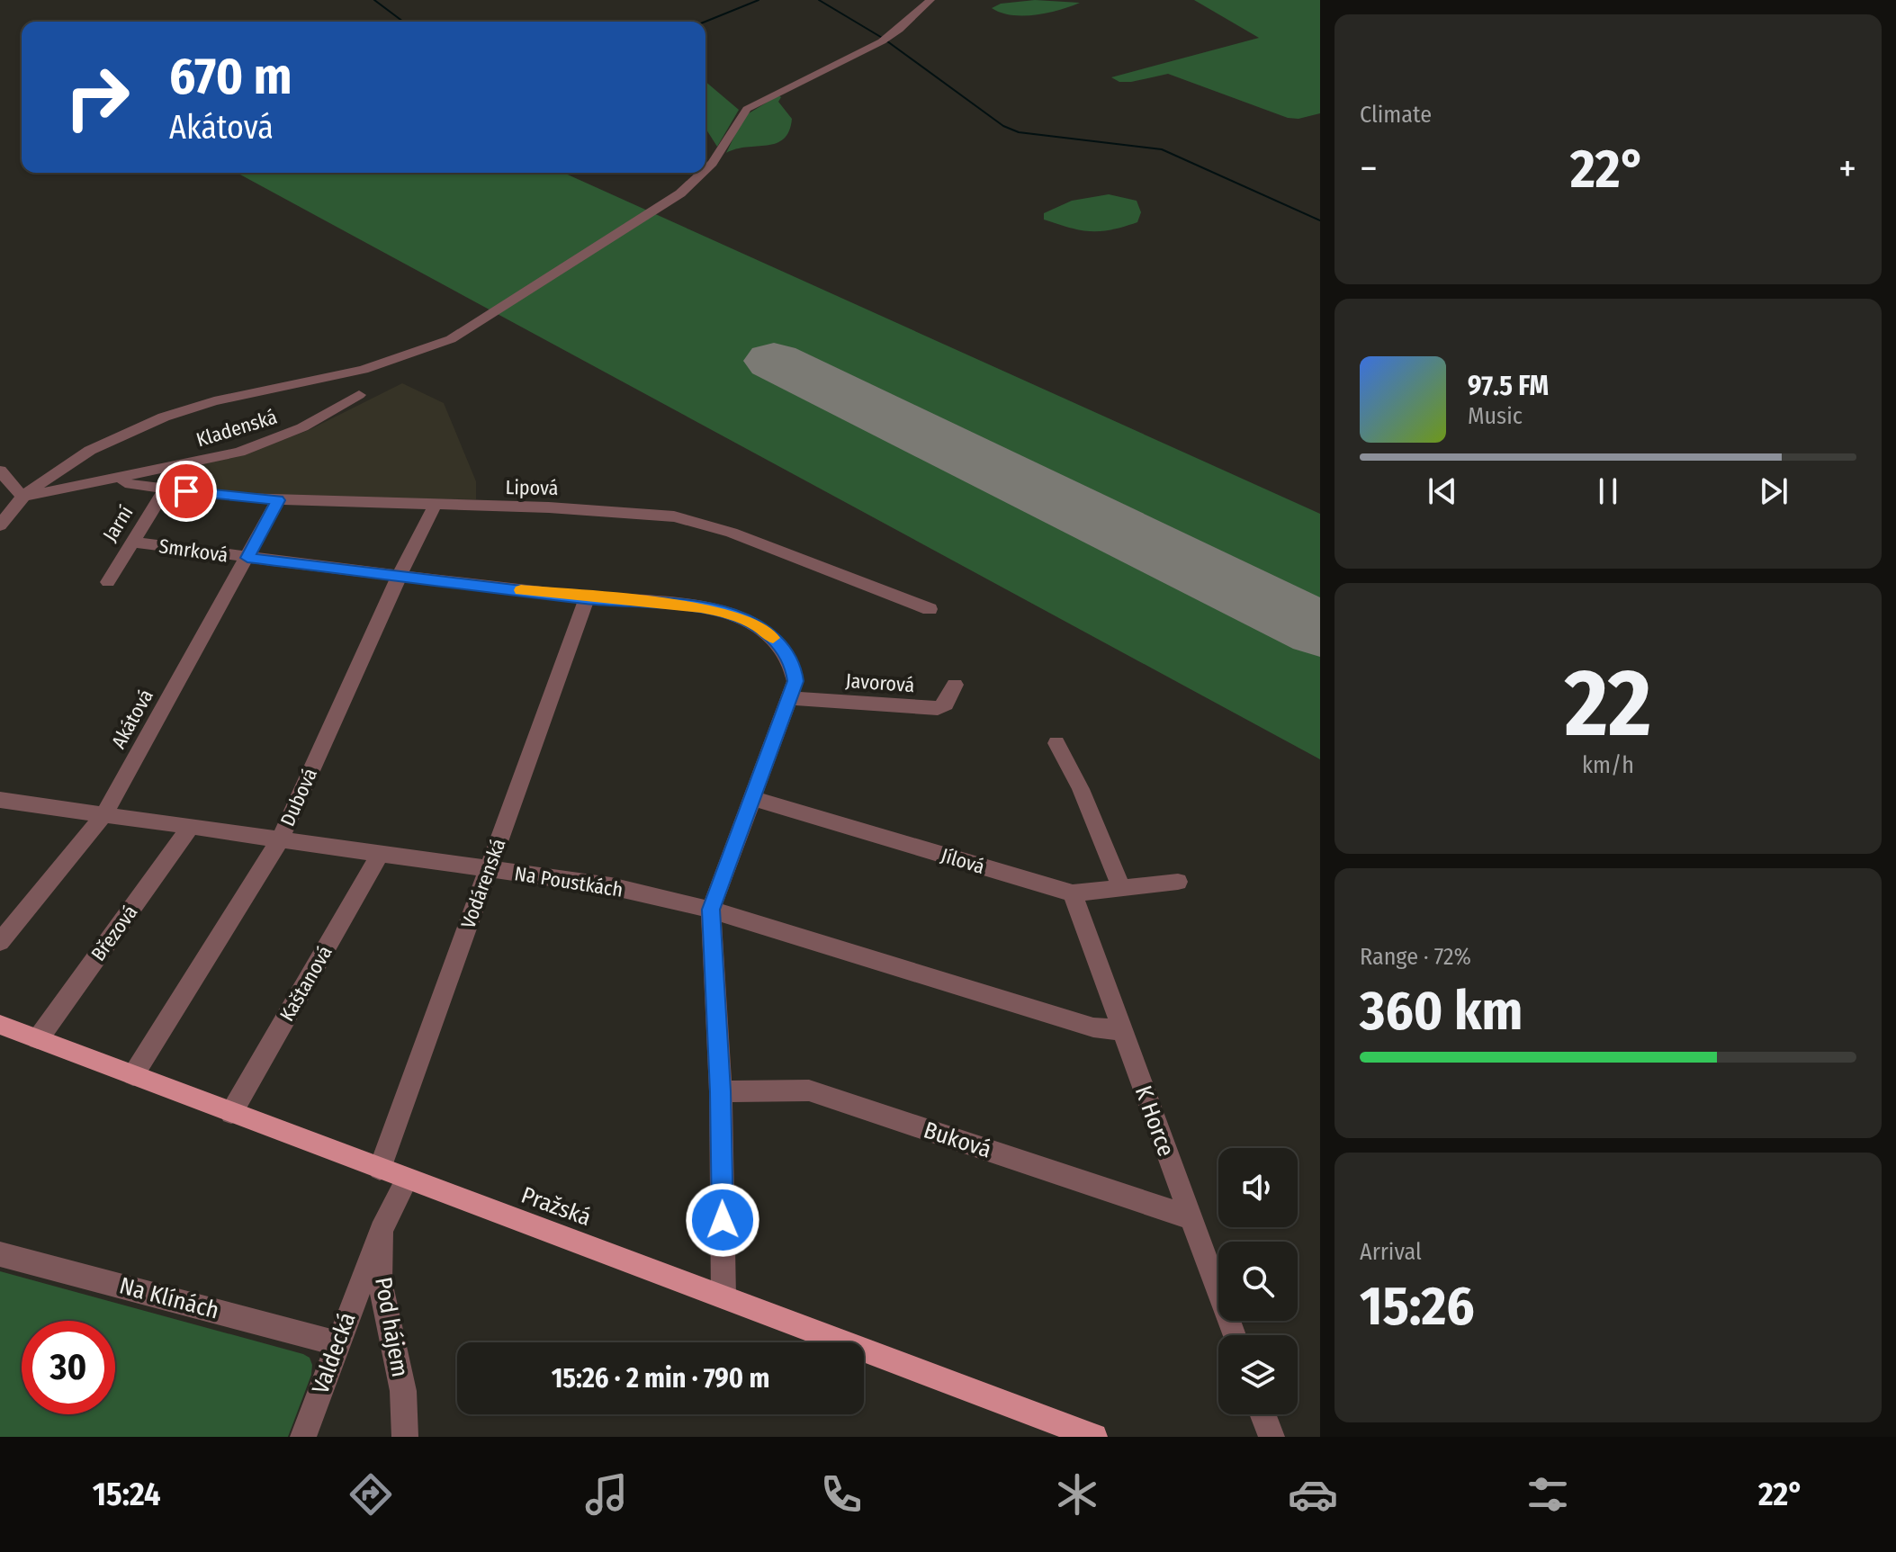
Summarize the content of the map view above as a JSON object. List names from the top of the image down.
{
  "streets": {
    "main road": ["Pražská"],
    "street": [
      "Kladenská",
      "Lipová",
      "Jarní",
      "Smrková",
      "Javorová",
      "Akátová",
      "Dubová",
      "Jílová",
      "Na Poustkách",
      "Vodárenská",
      "Březová",
      "Kaštanová",
      "K Horce",
      "Buková",
      "Na Klínách",
      "Pod hájem",
      "Valdecká"
    ]
  },
  "crossings": [
    ["Kladenská", "Lipová"],
    ["Lipová", "Jarní"],
    ["Lipová", "Akátová"],
    ["Lipová", "Dubová"],
    ["Jarní", "Smrková"],
    ["Smrková", "Javorová"],
    ["Smrková", "Akátová"],
    ["Smrková", "Dubová"],
    ["Smrková", "Jílová"],
    ["Smrková", "Na Poustkách"],
    ["Smrková", "Vodárenská"],
    ["Smrková", "Buková"],
    ["Smrková", "Pražská"],
    ["Akátová", "Na Poustkách"],
    ["Dubová", "Na Poustkách"],
    ["Dubová", "Pražská"],
    ["Jílová", "K Horce"],
    ["Na Poustkách", "Vodárenská"],
    ["Na Poustkách", "Březová"],
    ["Na Poustkách", "Kaštanová"],
    ["Na Poustkách", "K Horce"],
    ["Vodárenská", "Pražská"],
    ["Březová", "Pražská"],
    ["Kaštanová", "Pražská"],
    ["K Horce", "Buková"],
    ["Pražská", "Pod hájem"],
    ["Na Klínách", "Valdecká"],
    ["Pod hájem", "Valdecká"]
  ],
  "page": {
    "tile": [
      "Climate",
      ["22", "km/h"],
      ["Range · 72%", "360 km"],
      ["Arrival", "15:26"]
    ],
    "turn": ["670 m", "Akátová"],
    "heat": ["−", "22°", "+"],
    "song": ["97.5 FM", "Music"],
    "limit": "30",
    "trip": "15:26 · 2 min · 790 m",
    "tabs": ["15:24", "22°"]
  }
}
